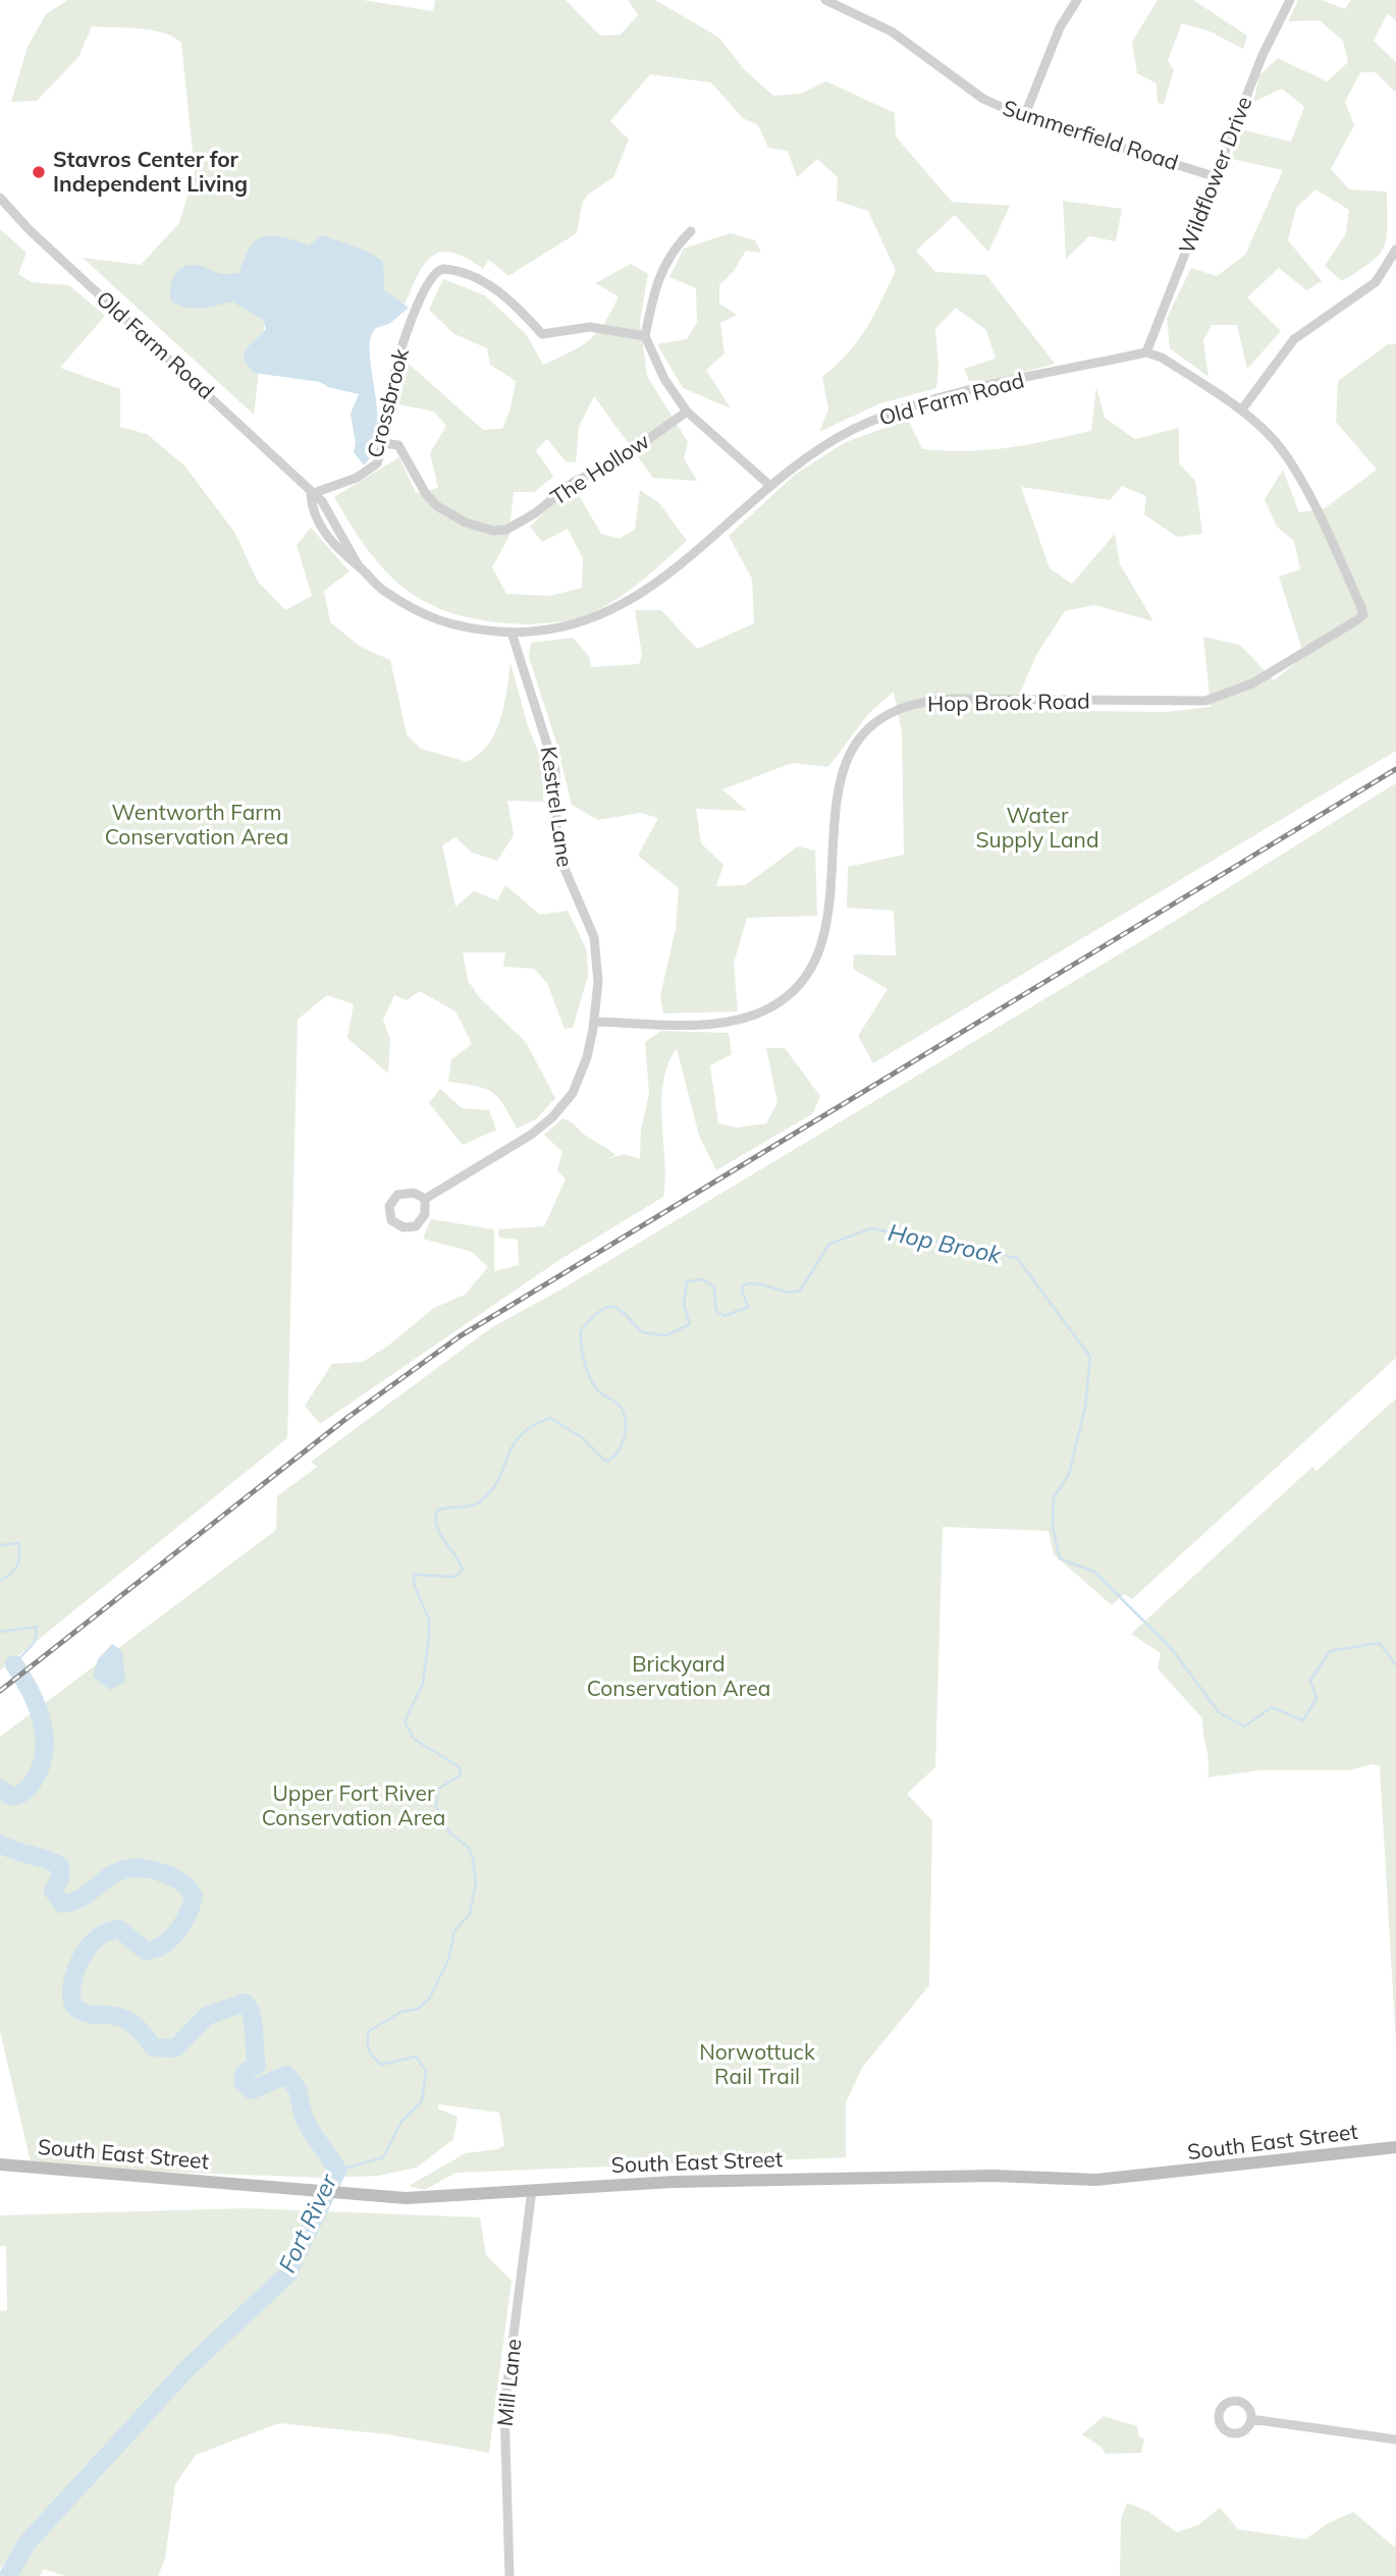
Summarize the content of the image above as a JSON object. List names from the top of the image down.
{
  "streets": {
    "main road": ["South East Street"],
    "street": [
      "Summerfield Road",
      "Wildflower Drive",
      "Old Farm Road",
      "Crossbrook",
      "The Hollow",
      "Hop Brook Road",
      "Kestrel Lane",
      "Mill Lane"
    ]
  },
  "crossings": [
    ["Summerfield Road", "Wildflower Drive"],
    ["Wildflower Drive", "Old Farm Road"],
    ["Old Farm Road", "Crossbrook"],
    ["Old Farm Road", "Kestrel Lane"],
    ["Crossbrook", "The Hollow"],
    ["Hop Brook Road", "Kestrel Lane"],
    ["South East Street", "Mill Lane"]
  ],
  "water": ["Hop Brook", "Fort River"],
  "parks": [
    "Wentworth Farm Conservation Area",
    "Water Supply Land",
    "Brickyard Conservation Area",
    "Upper Fort River Conservation Area",
    "Norwottuck Rail Trail"
  ],
  "places": ["Stavros Center for Independent Living"]
}
